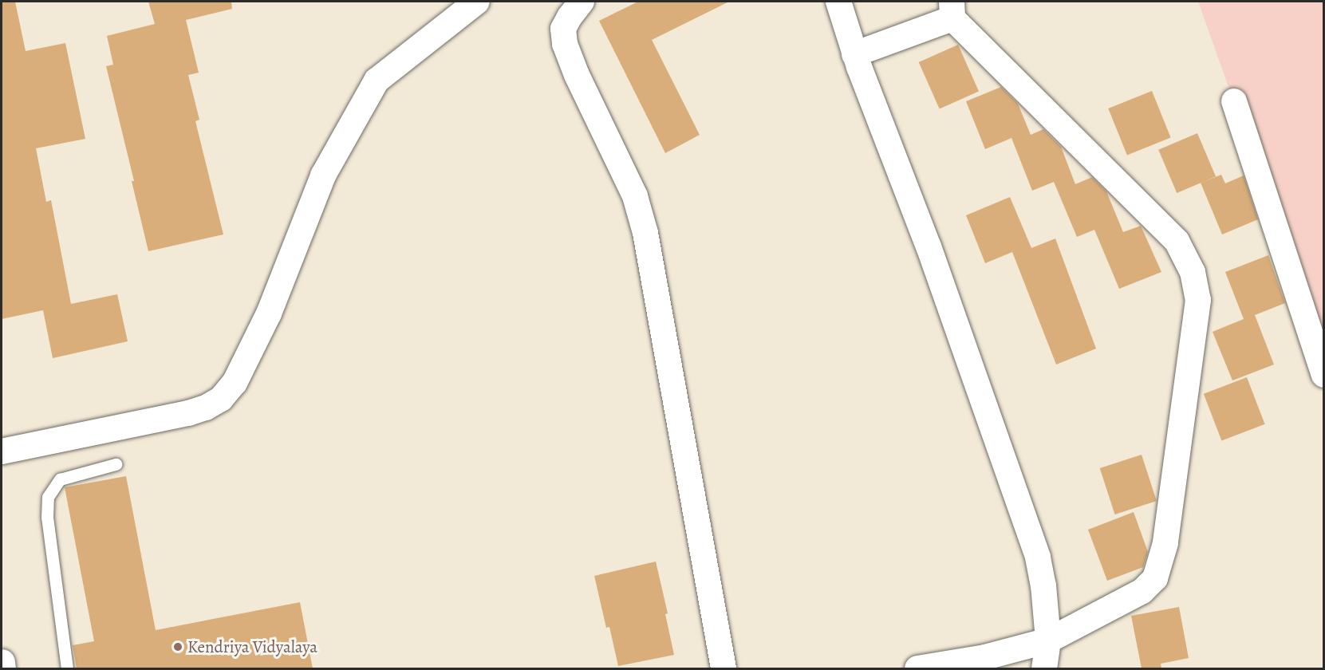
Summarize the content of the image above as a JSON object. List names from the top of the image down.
{
  "places": ["Kendriya Vidyalaya"]
}
